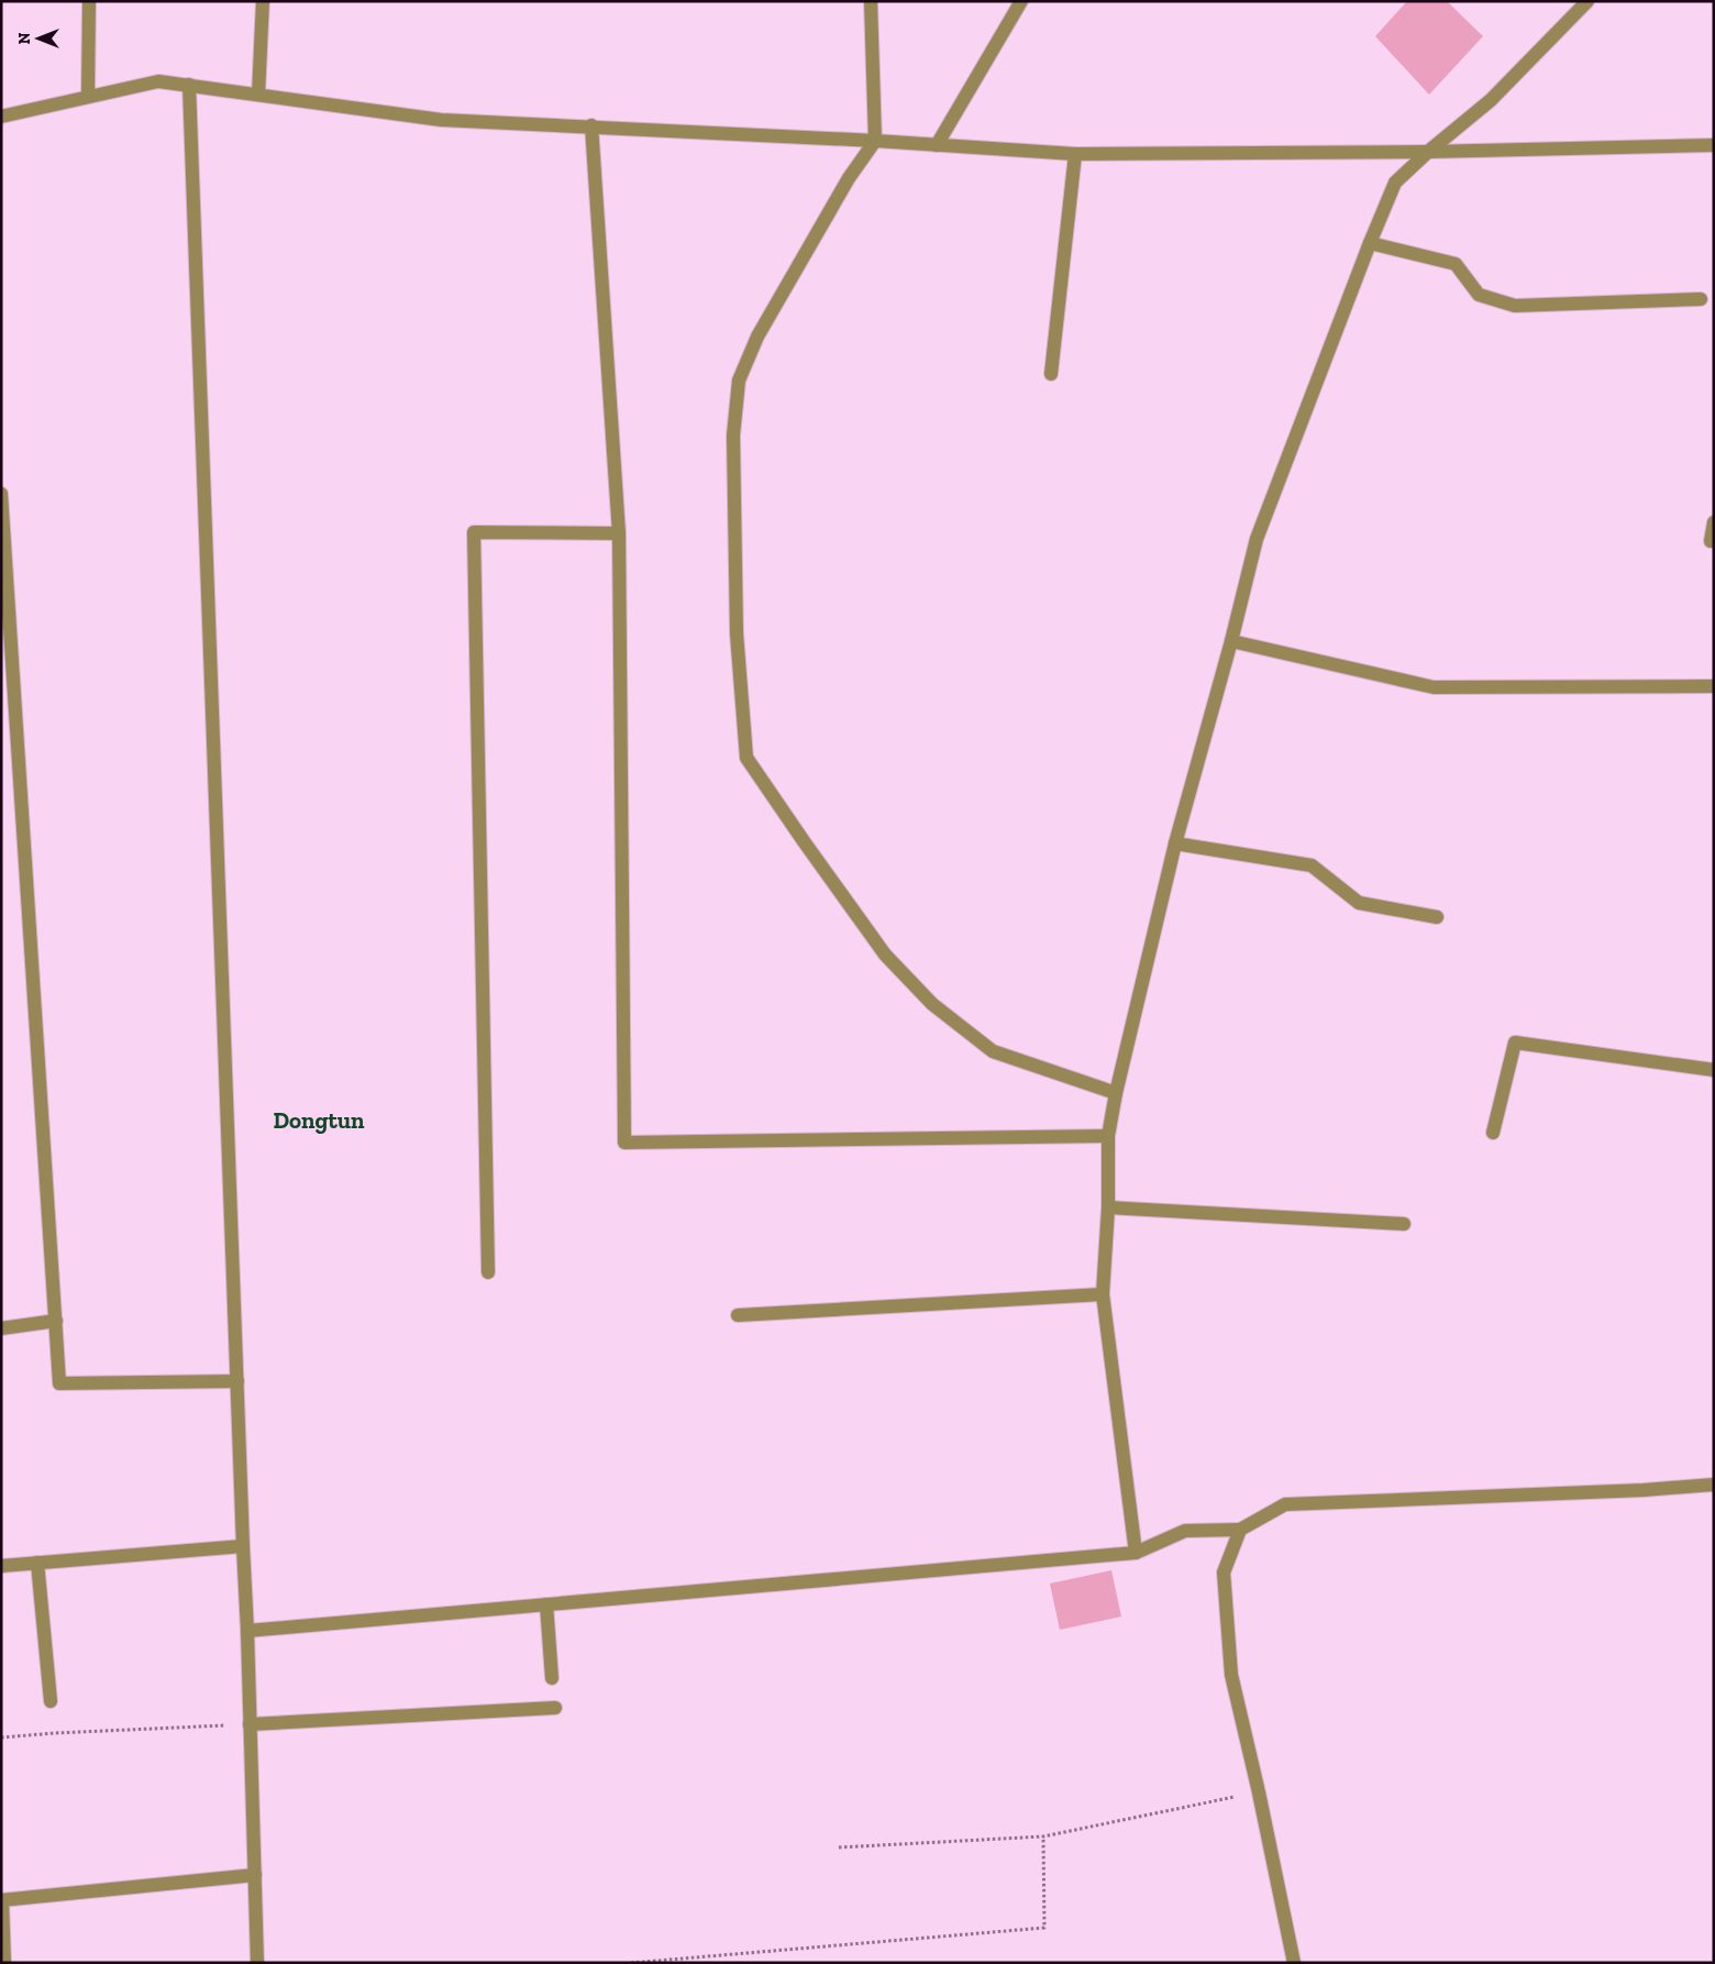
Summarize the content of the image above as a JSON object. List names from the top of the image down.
{
  "districts": ["Dongtun"],
  "north": "left"
}
